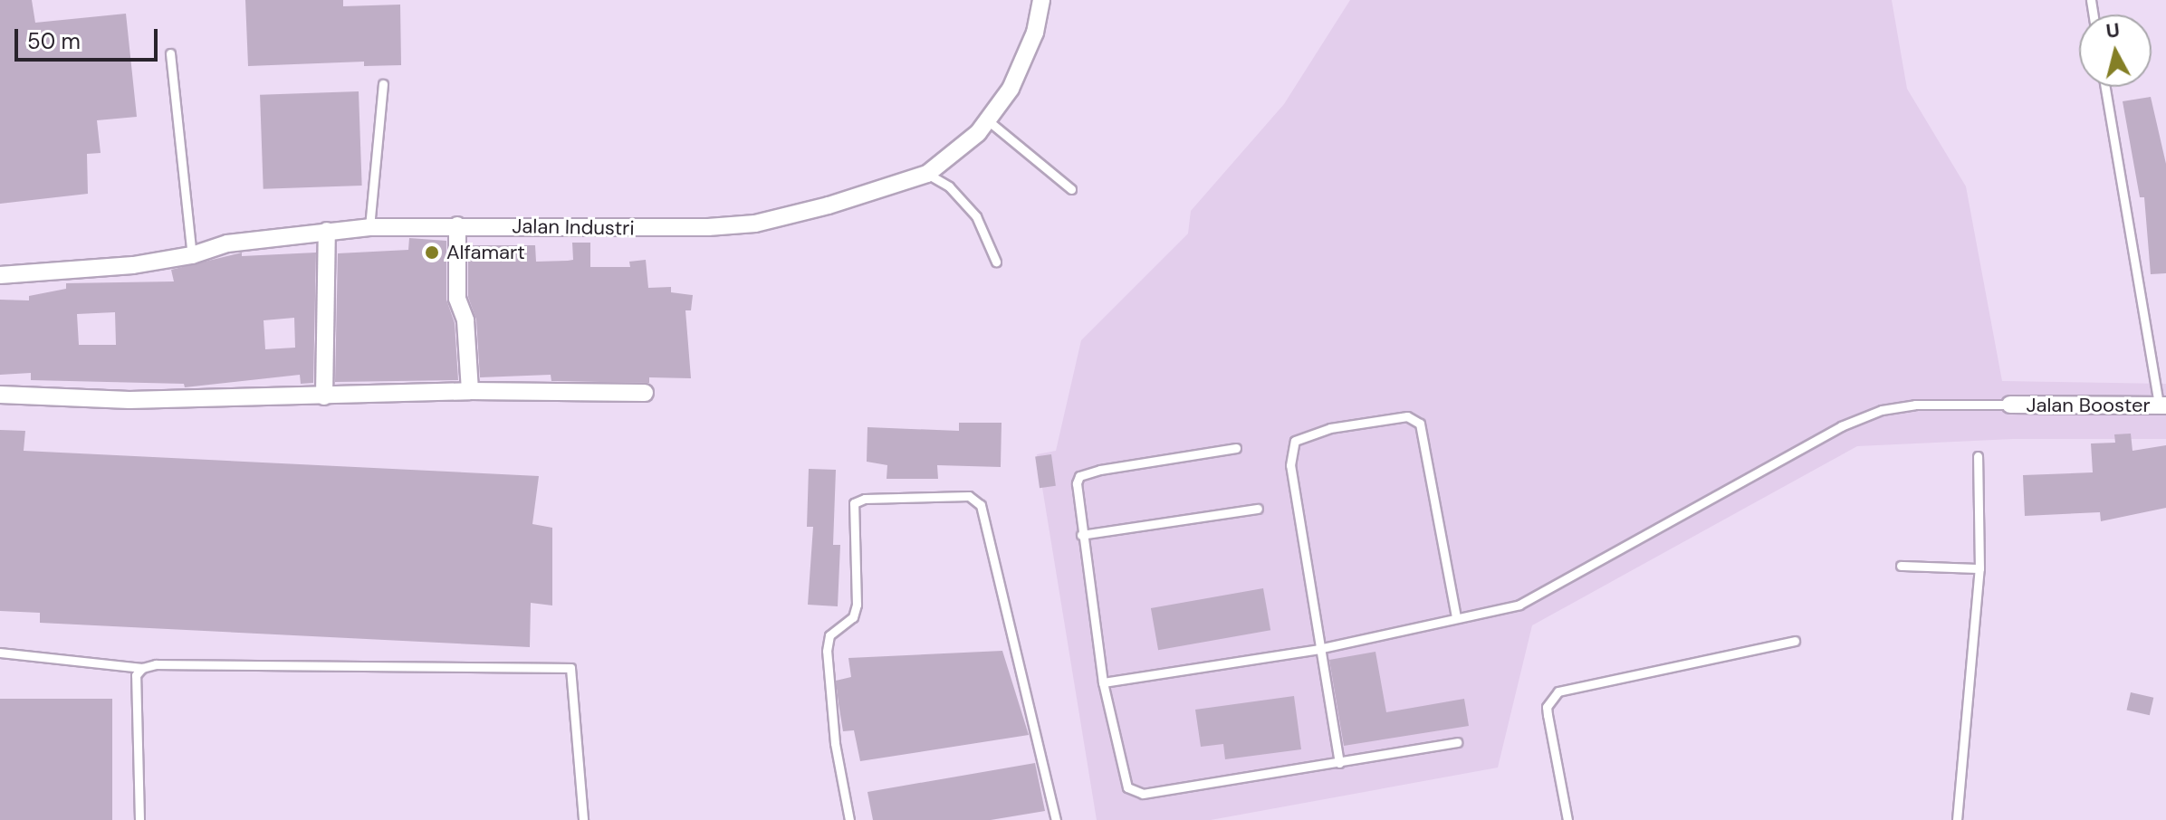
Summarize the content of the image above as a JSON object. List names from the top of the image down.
{
  "streets": {
    "street": ["Jalan Industri", "Jalan Booster"]
  },
  "places": ["Alfamart"],
  "scale_bar": "50 m",
  "north": "top"
}
